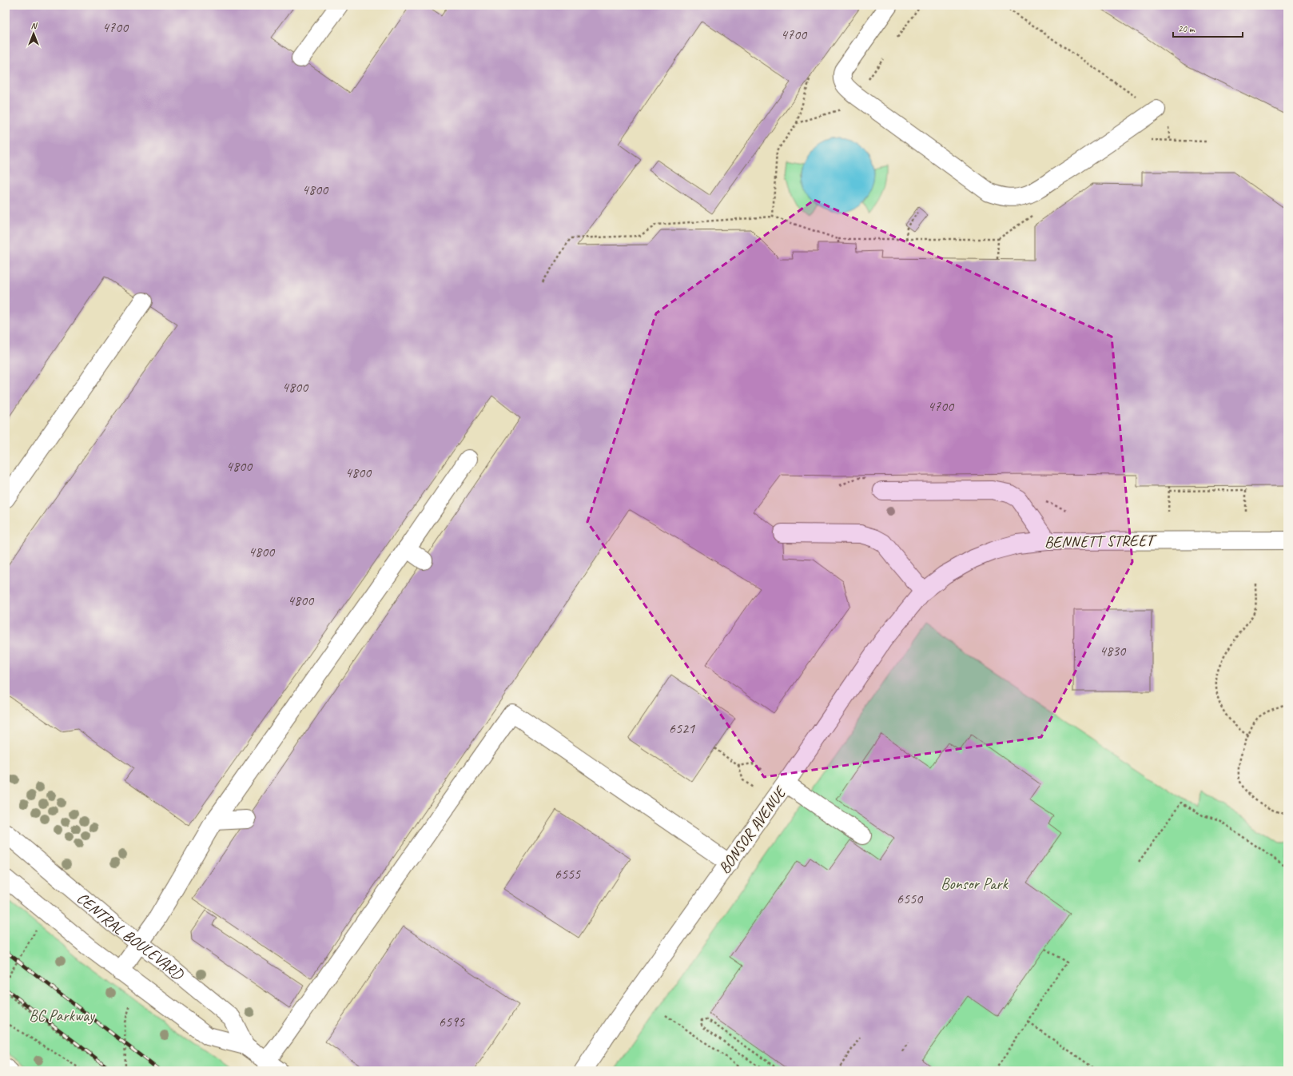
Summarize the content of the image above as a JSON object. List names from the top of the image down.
{
  "streets": {
    "street": ["BENNETT STREET", "BONSOR AVENUE", "CENTRAL BOULEVARD"]
  },
  "crossings": [
    ["BENNETT STREET", "BONSOR AVENUE"]
  ],
  "parks": ["Bonsor Park", "BC Parkway"],
  "house_numbers": [
    "4700",
    "4700",
    "4800",
    "4800",
    "4700",
    "4800",
    "4800",
    "4800",
    "4800",
    "4830",
    "6521",
    "6555",
    "6550",
    "6595"
  ],
  "scale_bar": "20 m",
  "north": "top"
}
